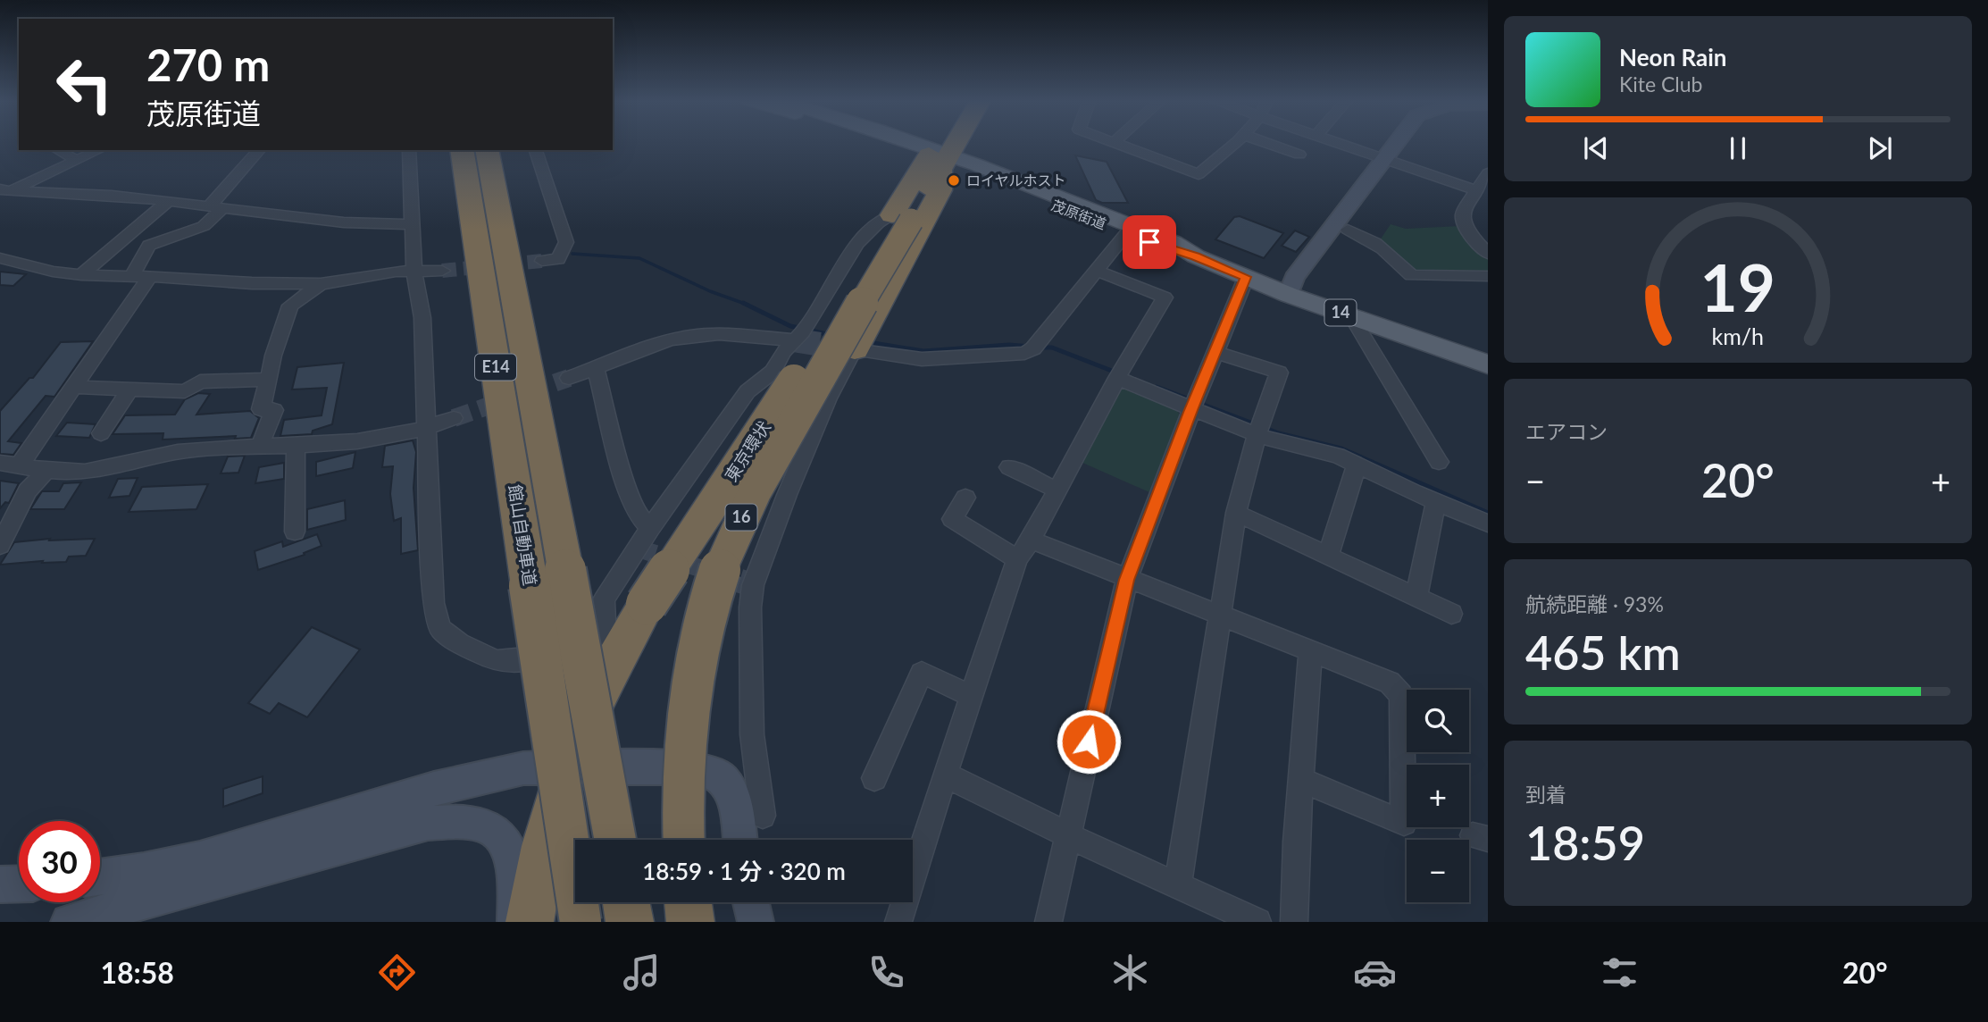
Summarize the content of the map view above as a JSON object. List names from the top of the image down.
{
  "streets": {
    "highway": [
      "E14",
      "東京環状",
      "16",
      "館山自動車道"
    ],
    "main road": ["茂原街道", "14"]
  },
  "crossings": [
    ["茂原街道", "東京環状"],
    ["茂原街道", "16"],
    ["東京環状", "16"]
  ],
  "places": ["ロイヤルホスト"],
  "page": {
    "turn": ["270 m", "茂原街道"],
    "song": ["Neon Rain", "Kite Club"],
    "tile": [
      "エアコン",
      ["航続距離 · 93%", "465 km"],
      ["到着", "18:59"]
    ],
    "heat": ["−", "20°", "+"],
    "map_buttons": ["+", "−"],
    "limit": "30",
    "trip": "18:59 · 1 分 · 320 m",
    "tabs": ["18:58", "20°"],
    "gauge": ["19", "km/h"]
  }
}
